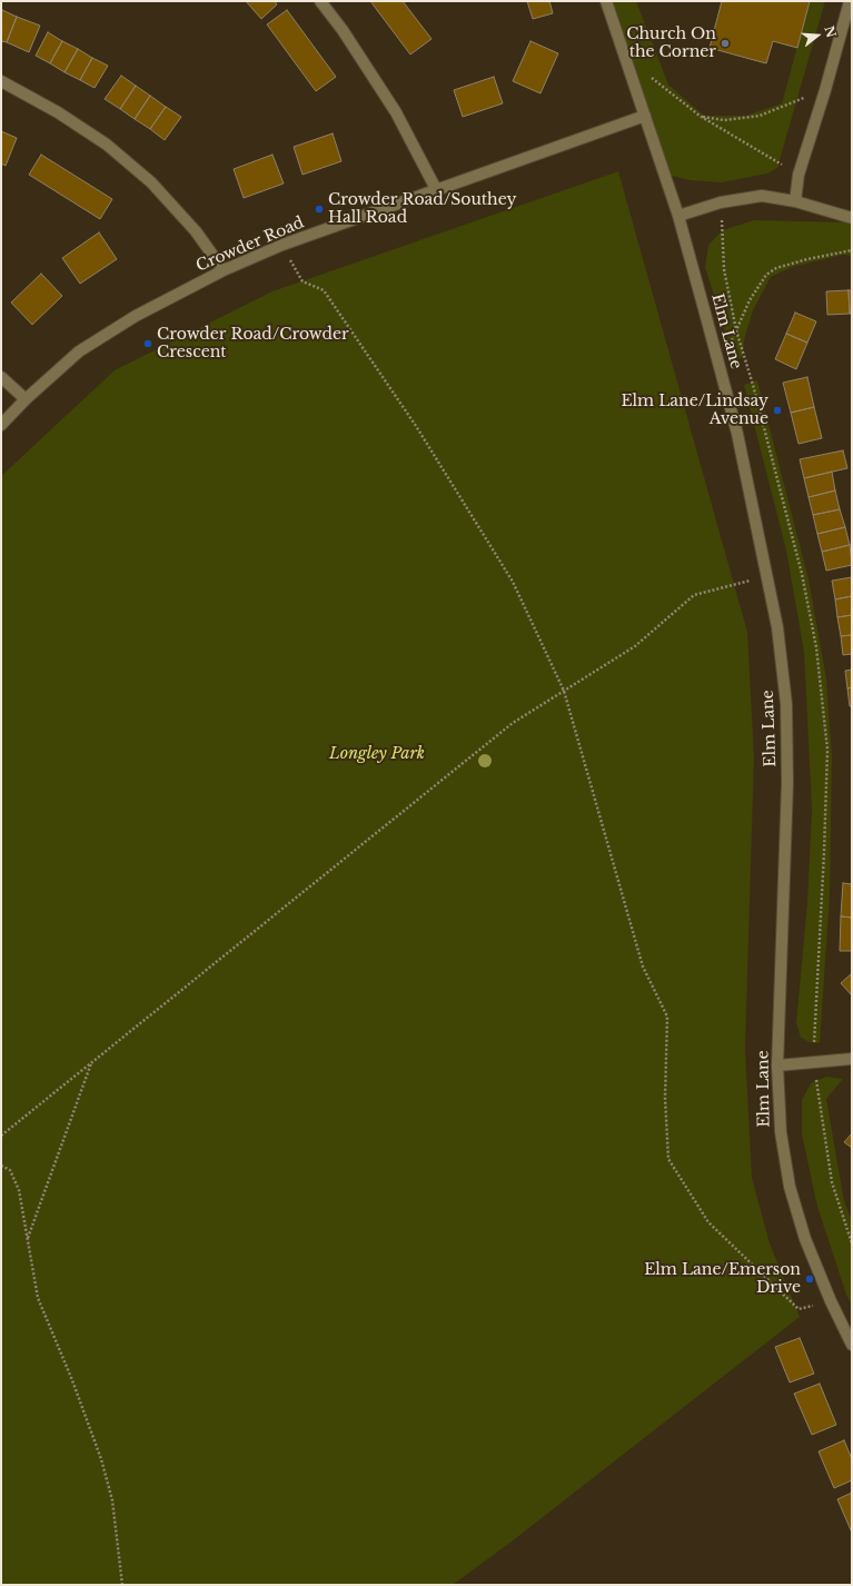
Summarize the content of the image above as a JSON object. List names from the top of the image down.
{
  "streets": {
    "street": ["Crowder Road", "Elm Lane"]
  },
  "crossings": [
    ["Crowder Road", "Elm Lane"]
  ],
  "parks": ["Longley Park"],
  "places": [
    "Church On the Corner",
    "Crowder Road/Southey Hall Road",
    "Crowder Road/Crowder Crescent",
    "Elm Lane/Lindsay Avenue",
    "Elm Lane/Emerson Drive"
  ],
  "north": "right"
}
